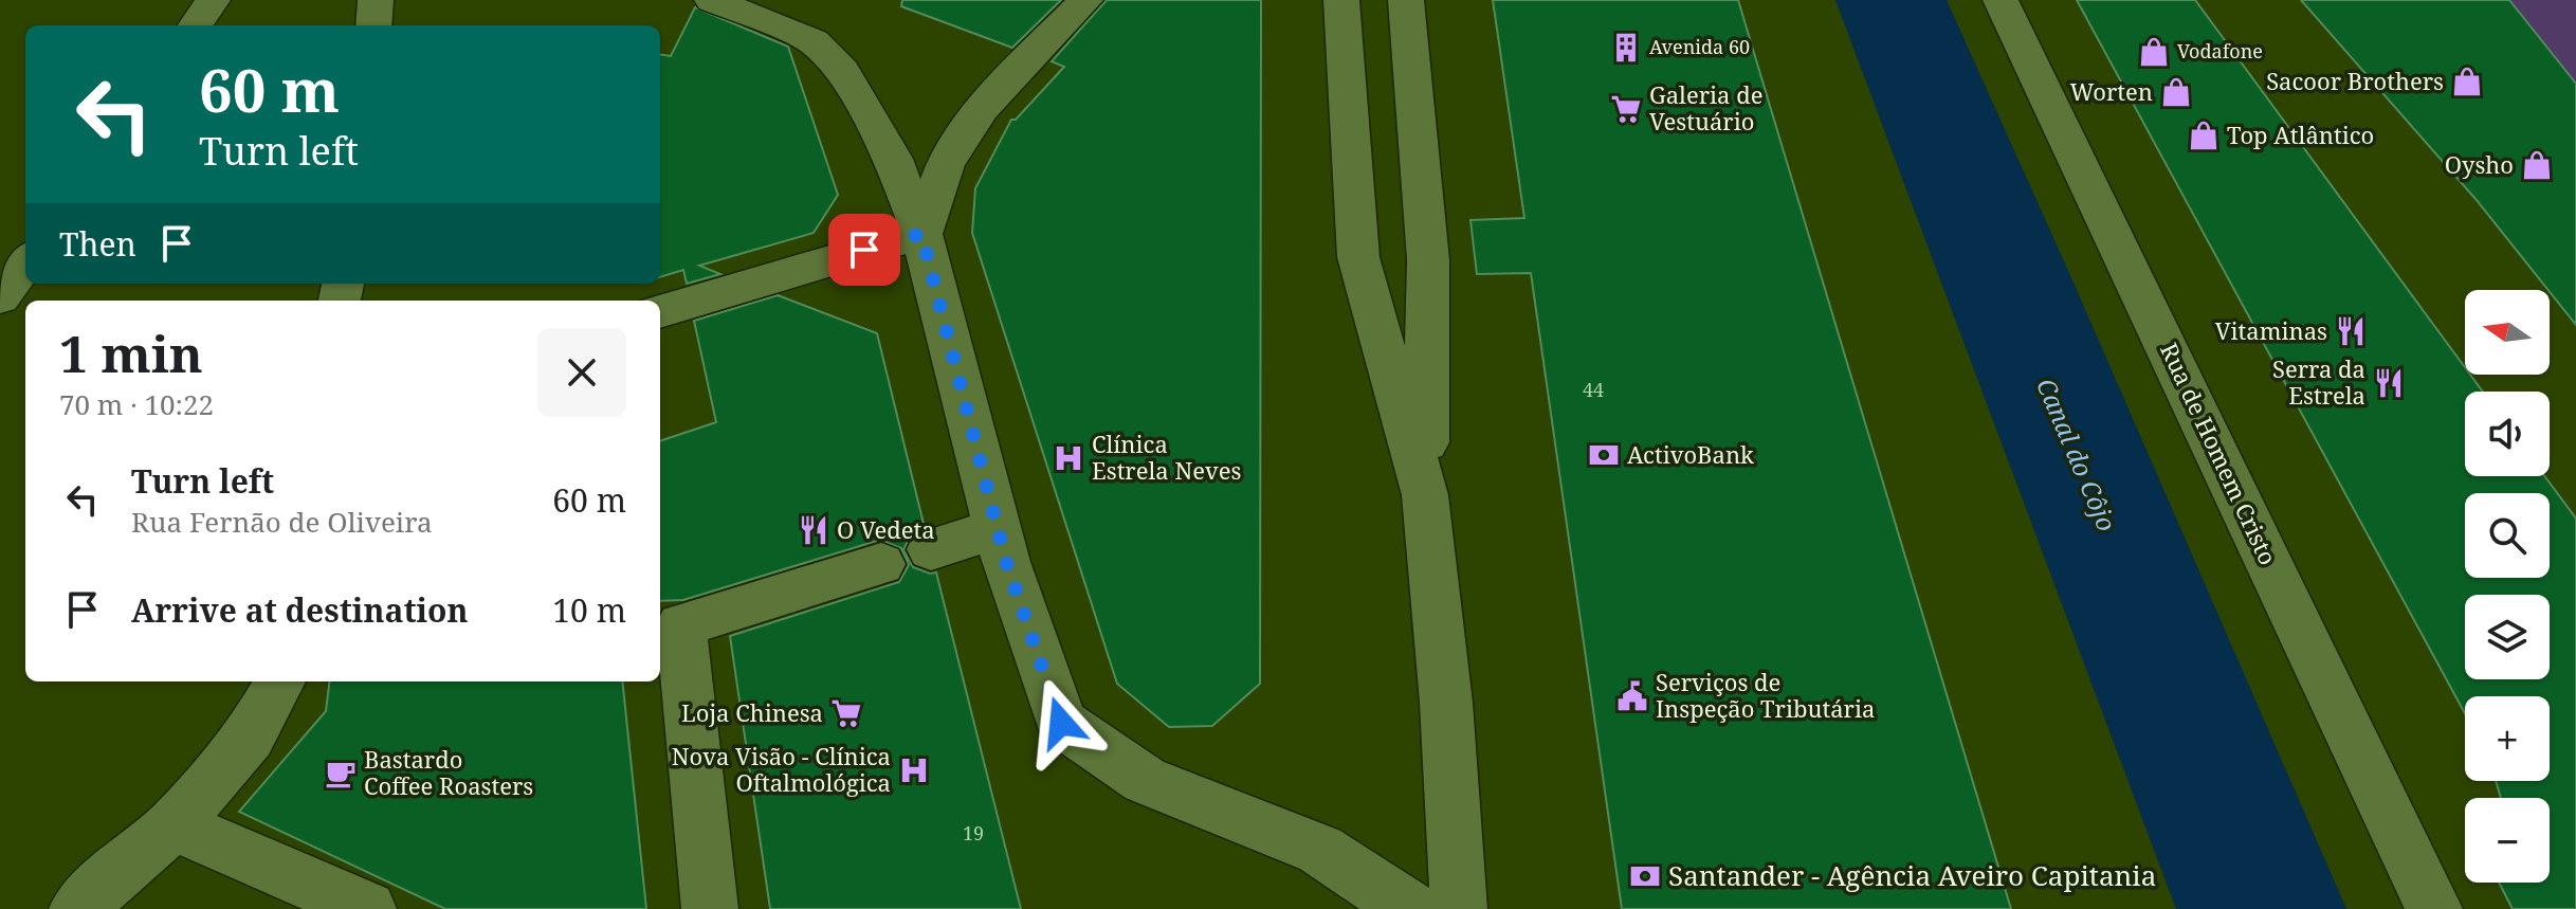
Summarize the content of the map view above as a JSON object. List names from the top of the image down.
{
  "streets": {
    "street": ["Rua de Homem Cristo"]
  },
  "water": ["Canal do Côjo"],
  "places": {
    "building": ["Avenida 60"],
    "shop": [
      "Vodafone",
      "Sacoor Brothers",
      "Worten",
      "Top Atlântico",
      "Oysho"
    ],
    "supermarket": ["Galeria de Vestuário", "Loja Chinesa"],
    "restaurant": ["Vitaminas", "Serra da Estrela", "O Vedeta"],
    "bank": ["ActivoBank", "Santander - Agência Aveiro Capitania"],
    "hospital": ["Clínica Estrela Neves", "Nova Visão - Clínica Oftalmológica"],
    "public building": ["Serviços de Inspeção Tributária"],
    "cafe": ["Bastardo Coffee Roasters"]
  },
  "house_numbers": ["44", "19"],
  "north": "left",
  "page": {
    "turn": ["60 m", "Turn left"],
    "then": "Then",
    "map_buttons": ["+", "−"],
    "heading": ["1 min", "70 m · 10:22"],
    "list": [
      {
        "name": "Turn left",
        "note": "Rua Fernão de Oliveira",
        "value": "60 m"
      },
      {
        "name": "Arrive at destination",
        "value": "10 m"
      }
    ]
  }
}
